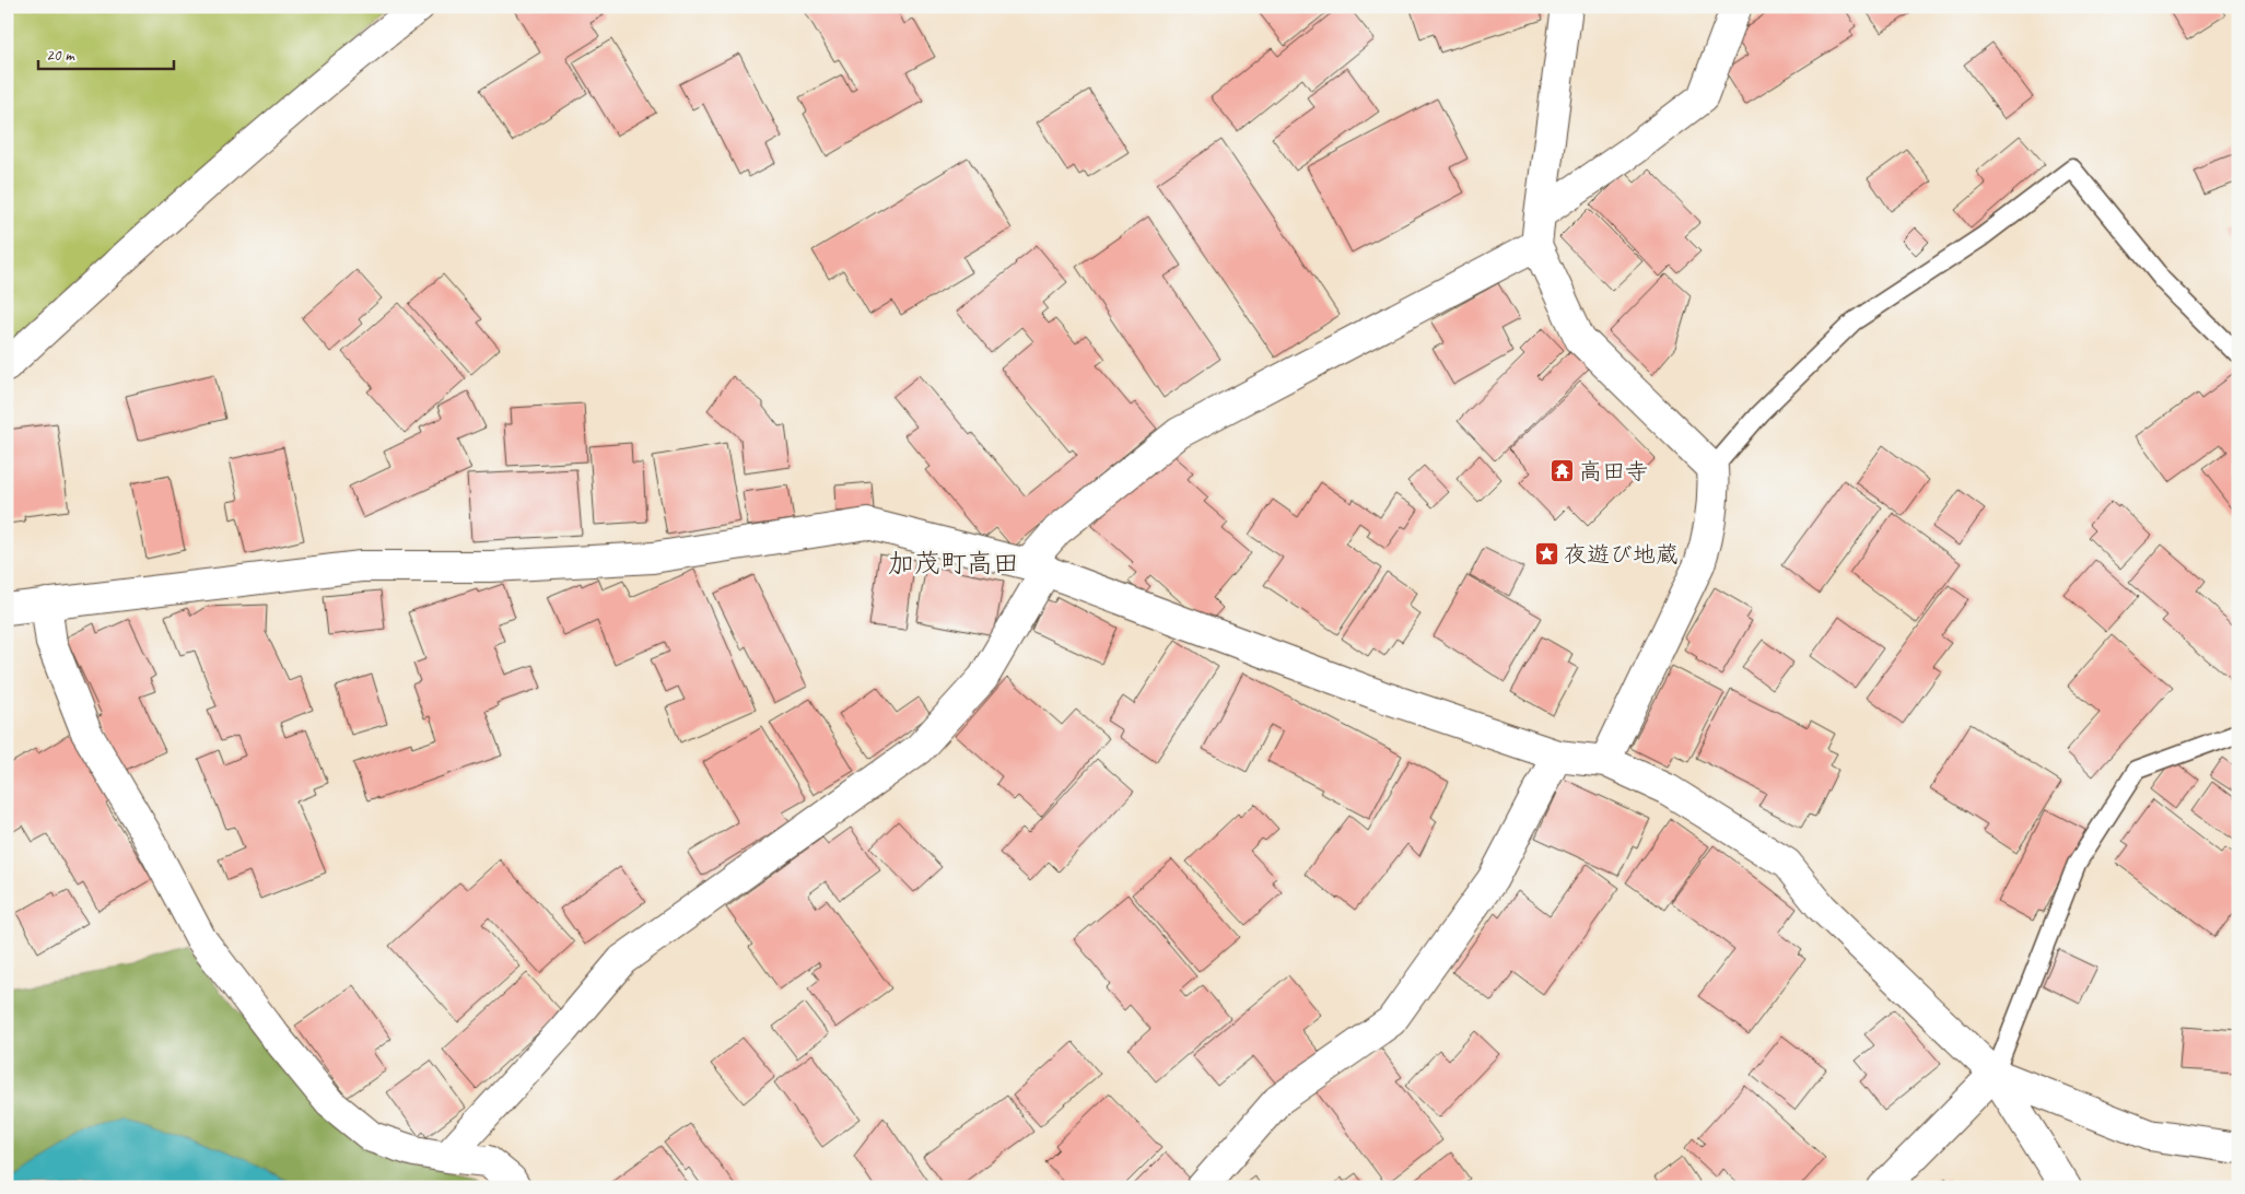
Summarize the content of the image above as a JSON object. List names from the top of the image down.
{
  "districts": ["加茂町高田"],
  "places": {
    "temple": ["高田寺"],
    "place": ["夜遊び地蔵"]
  },
  "scale_bar": "20 m"
}
